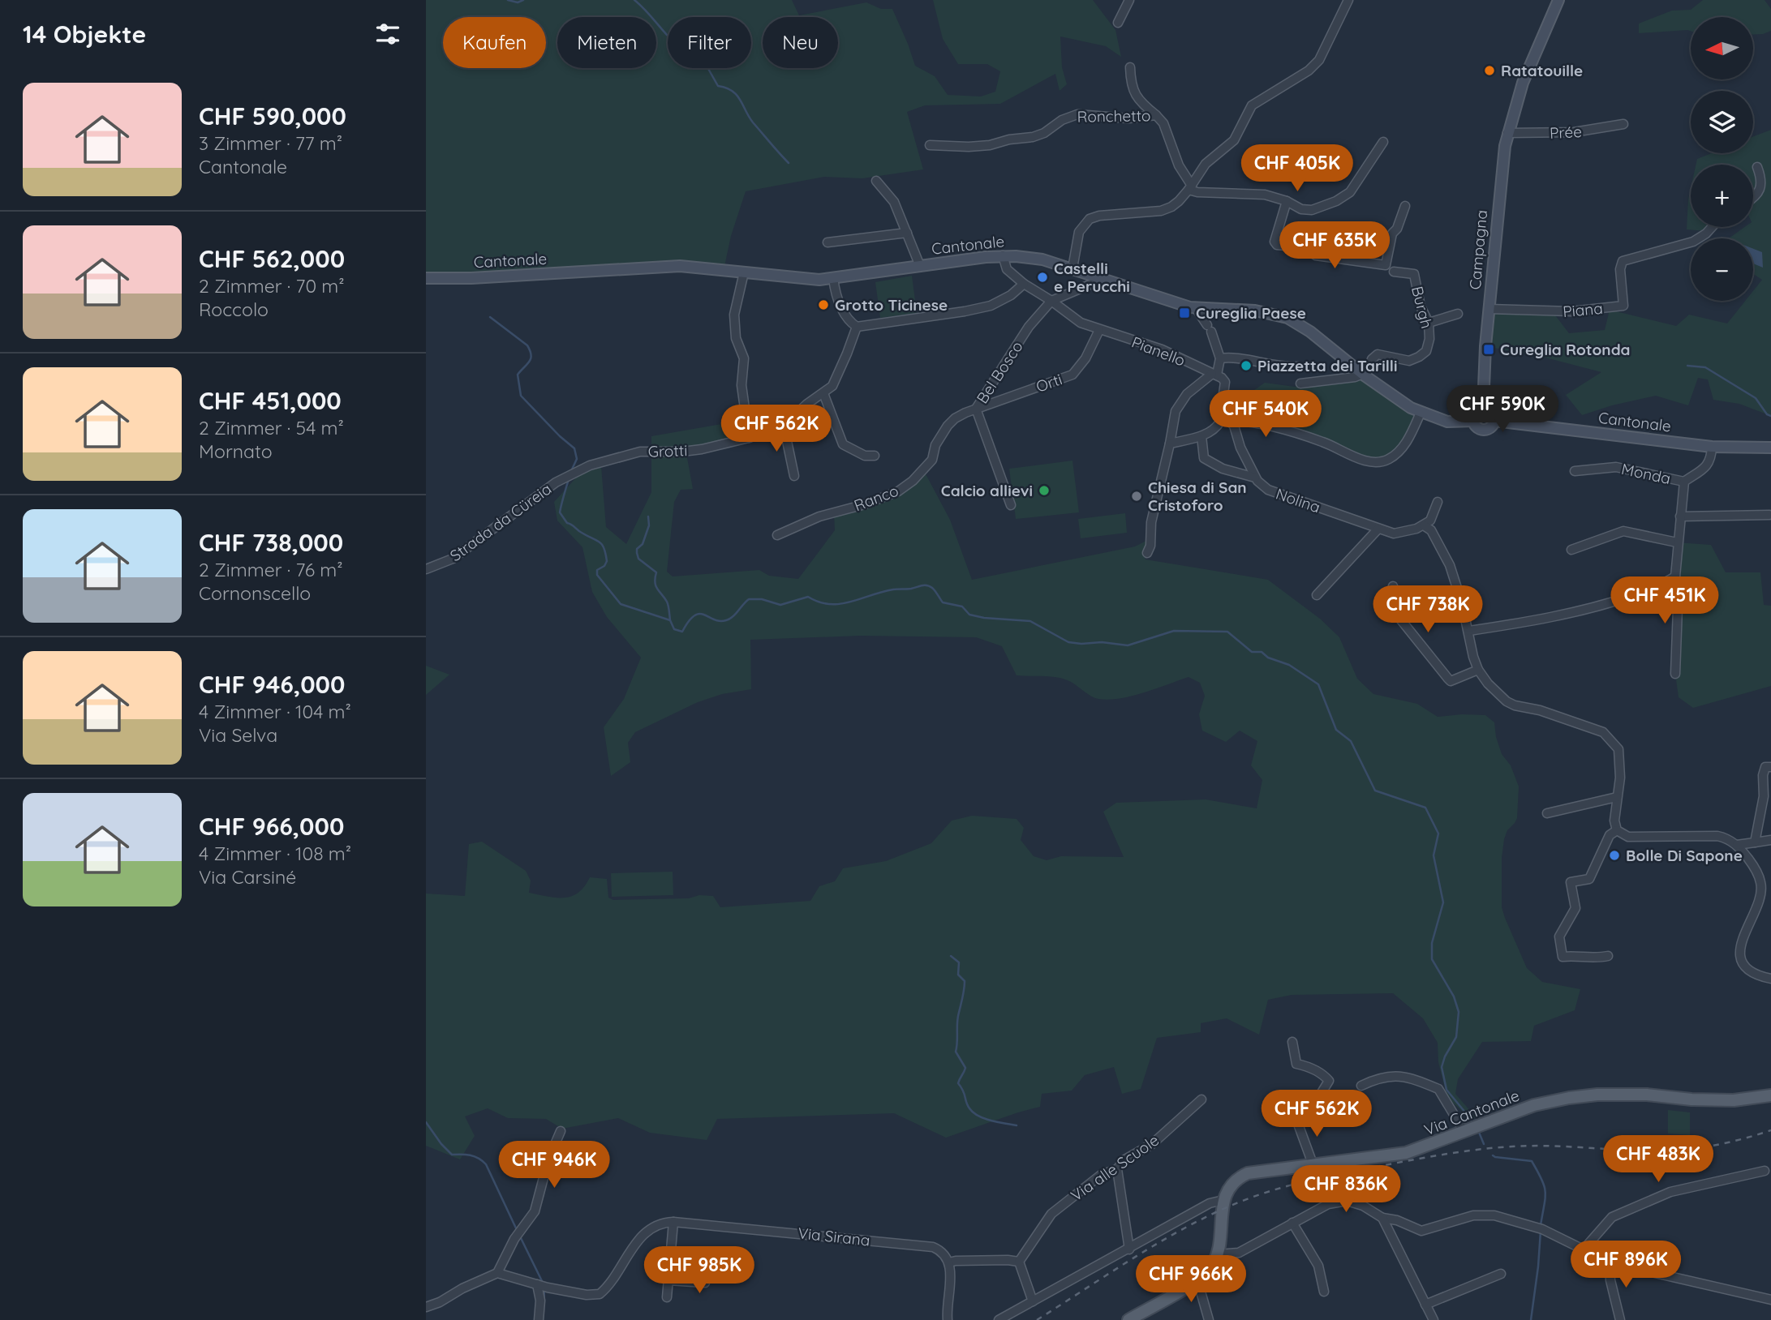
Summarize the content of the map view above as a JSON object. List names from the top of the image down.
{
  "streets": {
    "main road": ["Via Cantonale"],
    "street": [
      "Ronchetto",
      "Prée",
      "Cantonale",
      "Campagna",
      "Burgh",
      "Piana",
      "Pianello",
      "Bel Bosco",
      "Orti",
      "Grotti",
      "Monda",
      "Ranco",
      "Nolina",
      "Strada da Cüreia",
      "Via alle Scuole",
      "Via Sirana"
    ]
  },
  "crossings": [
    ["Prée", "Campagna"],
    ["Cantonale", "Campagna"],
    ["Cantonale", "Burgh"],
    ["Cantonale", "Pianello"],
    ["Cantonale", "Bel Bosco"],
    ["Campagna", "Piana"],
    ["Pianello", "Bel Bosco"],
    ["Pianello", "Orti"],
    ["Pianello", "Nolina"],
    ["Bel Bosco", "Orti"],
    ["Bel Bosco", "Ranco"],
    ["Orti", "Ranco"],
    ["Grotti", "Strada da Cüreia"]
  ],
  "places": {
    "other": [
      "Ratatouille",
      "Castelli e Perucchi",
      "Grotto Ticinese",
      "Piazzetta dei Tarilli",
      "Calcio allievi",
      "Chiesa di San Cristoforo",
      "Bolle Di Sapone"
    ],
    "transit": ["Cureglia Paese", "Cureglia Rotonda"]
  },
  "north": "left",
  "page": {
    "heading": "14 Objekte",
    "map_buttons": ["+", "−"],
    "chip": [
      "Kaufen",
      "Mieten",
      "Filter",
      "Neu"
    ],
    "list": [
      {
        "name": "CHF 590,000",
        "note": "3 Zimmer · 77 m² · Cantonale"
      },
      {
        "name": "CHF 562,000",
        "note": "2 Zimmer · 70 m² · Roccolo"
      },
      {
        "name": "CHF 451,000",
        "note": "2 Zimmer · 54 m² · Mornato"
      },
      {
        "name": "CHF 738,000",
        "note": "2 Zimmer · 76 m² · Cornonscello"
      },
      {
        "name": "CHF 946,000",
        "note": "4 Zimmer · 104 m² · Via Selva"
      },
      {
        "name": "CHF 966,000",
        "note": "4 Zimmer · 108 m² · Via Carsiné"
      }
    ],
    "price": [
      "CHF 405K",
      "CHF 635K",
      "CHF 590K",
      "CHF 540K",
      "CHF 562K",
      "CHF 451K",
      "CHF 738K",
      "CHF 562K",
      "CHF 483K",
      "CHF 946K",
      "CHF 836K",
      "CHF 896K",
      "CHF 985K",
      "CHF 966K"
    ]
  }
}
